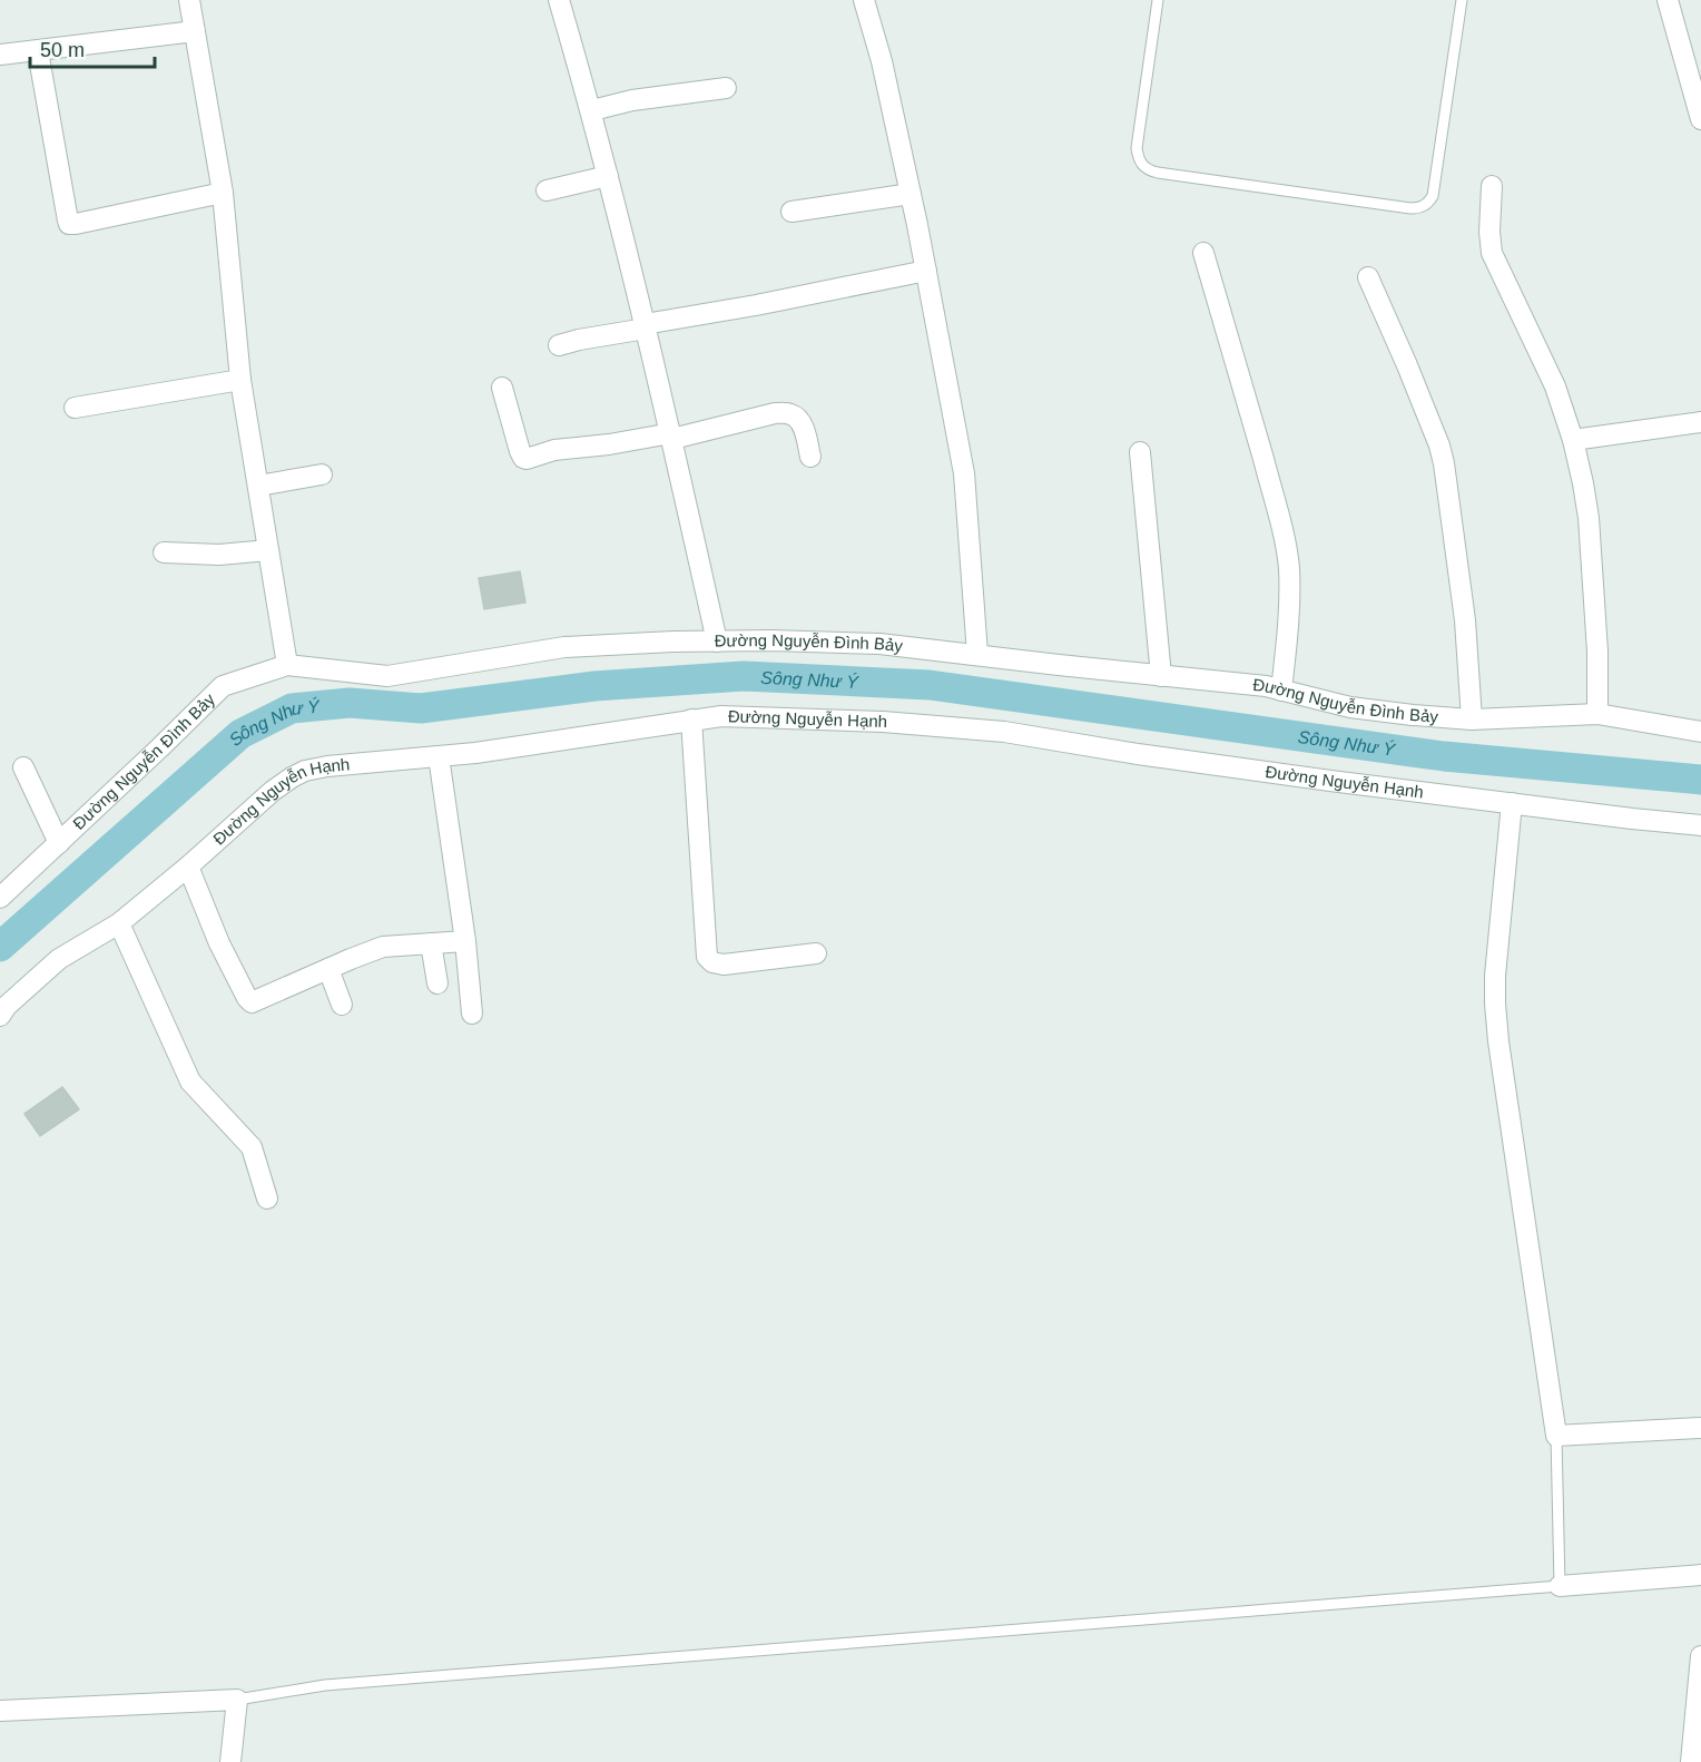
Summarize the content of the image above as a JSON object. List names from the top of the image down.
{
  "streets": {
    "street": ["Đường Nguyễn Đình Bảy", "Đường Nguyễn Hạnh"]
  },
  "water": ["Sông Như Ý"],
  "scale_bar": "50 m"
}
